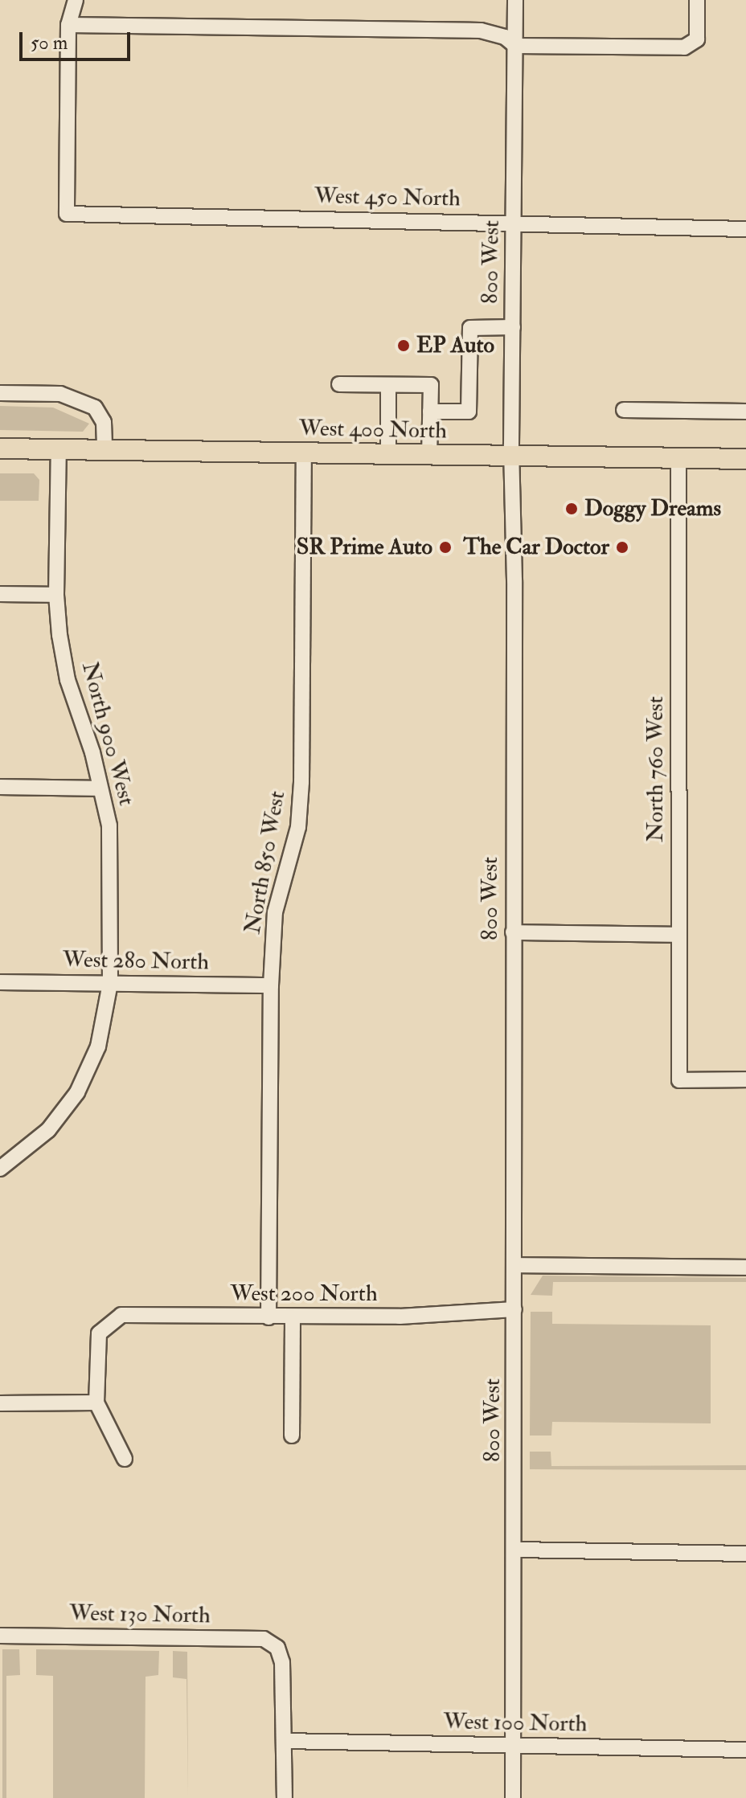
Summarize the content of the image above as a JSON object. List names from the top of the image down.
{
  "streets": {
    "main road": ["West 400 North"],
    "street": [
      "West 450 North",
      "800 West",
      "North 900 West",
      "North 760 West",
      "North 850 West",
      "West 280 North",
      "West 200 North",
      "West 130 North",
      "West 100 North"
    ]
  },
  "crossings": [
    ["West 450 North", "800 West"],
    ["800 West", "West 400 North"],
    ["800 West", "West 200 North"],
    ["800 West", "West 100 North"],
    ["West 400 North", "North 900 West"],
    ["West 400 North", "North 760 West"],
    ["West 400 North", "North 850 West"],
    ["North 900 West", "West 280 North"],
    ["North 850 West", "West 280 North"],
    ["North 850 West", "West 200 North"],
    ["West 130 North", "West 100 North"]
  ],
  "places": [
    "EP Auto",
    "Doggy Dreams",
    "SR Prime Auto",
    "The Car Doctor"
  ],
  "scale_bar": "50 m"
}
